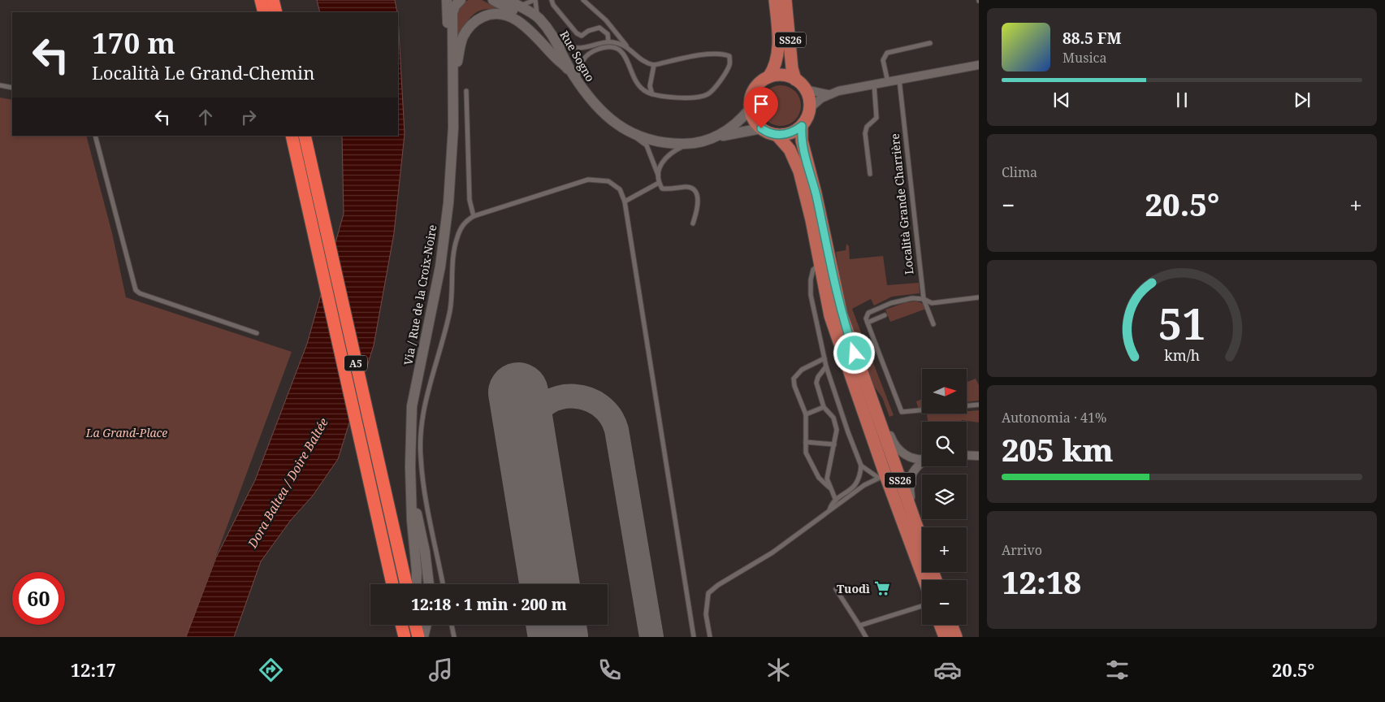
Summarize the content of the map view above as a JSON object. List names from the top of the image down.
{
  "streets": {
    "highway": ["A5"],
    "main road": ["SS26"],
    "street": ["Rue Sogno", "Via / Rue de la Croix-Noire"],
    "lane": ["Località Grande Charrière"]
  },
  "crossings": [
    ["SS26", "Rue Sogno"]
  ],
  "water": ["Dora Baltea / Doire Baltée"],
  "parks": ["La Grand-Place"],
  "places": {
    "supermarket": ["Tuodì"]
  },
  "north": "right",
  "page": {
    "turn": ["170 m", "Località Le Grand-Chemin"],
    "song": ["88.5 FM", "Musica"],
    "tile": [
      "Clima",
      ["Autonomia · 41%", "205 km"],
      ["Arrivo", "12:18"]
    ],
    "heat": ["−", "20.5°", "+"],
    "map_buttons": ["+", "−"],
    "limit": "60",
    "trip": "12:18 · 1 min · 200 m",
    "tabs": ["12:17", "20.5°"],
    "gauge": ["51", "km/h"]
  }
}
